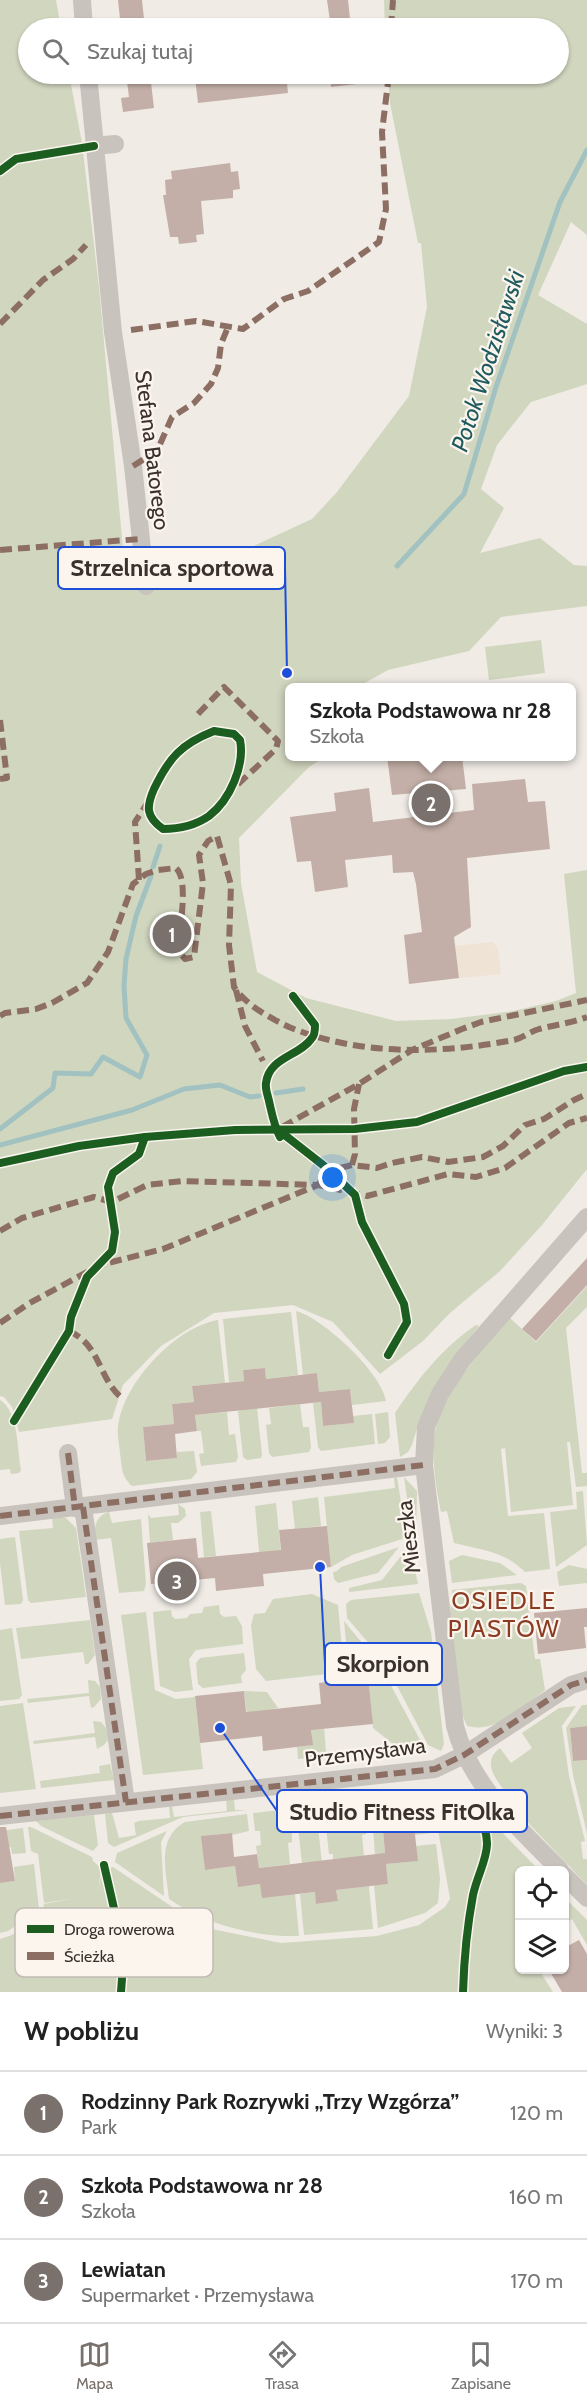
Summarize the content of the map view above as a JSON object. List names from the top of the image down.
{
  "streets": {
    "street": ["Stefana Batorego", "Mieszka", "Przemysława"]
  },
  "crossings": [
    ["Mieszka", "Przemysława"]
  ],
  "districts": ["OSIEDLE PIASTÓW"],
  "water": ["Potok Wodzisławski"],
  "places": ["Strzelnica sportowa", "Skorpion", "Studio Fitness FitOlka"],
  "legend": ["Droga rowerowa", "Ścieżka"],
  "page": {
    "search": "Szukaj tutaj",
    "popup": ["Szkoła Podstawowa nr 28", "Szkoła"],
    "pins": ["2", "1", "3"],
    "heading": ["W pobliżu", "Wyniki: 3"],
    "list": [
      {
        "mark": "1",
        "name": "Rodzinny Park Rozrywki „Trzy Wzgórza”",
        "note": "Park",
        "value": "120 m"
      },
      {
        "mark": "2",
        "name": "Szkoła Podstawowa nr 28",
        "note": "Szkoła",
        "value": "160 m"
      },
      {
        "mark": "3",
        "name": "Lewiatan",
        "note": "Supermarket · Przemysława",
        "value": "170 m"
      }
    ],
    "nav": ["Mapa", "Trasa", "Zapisane"]
  }
}
